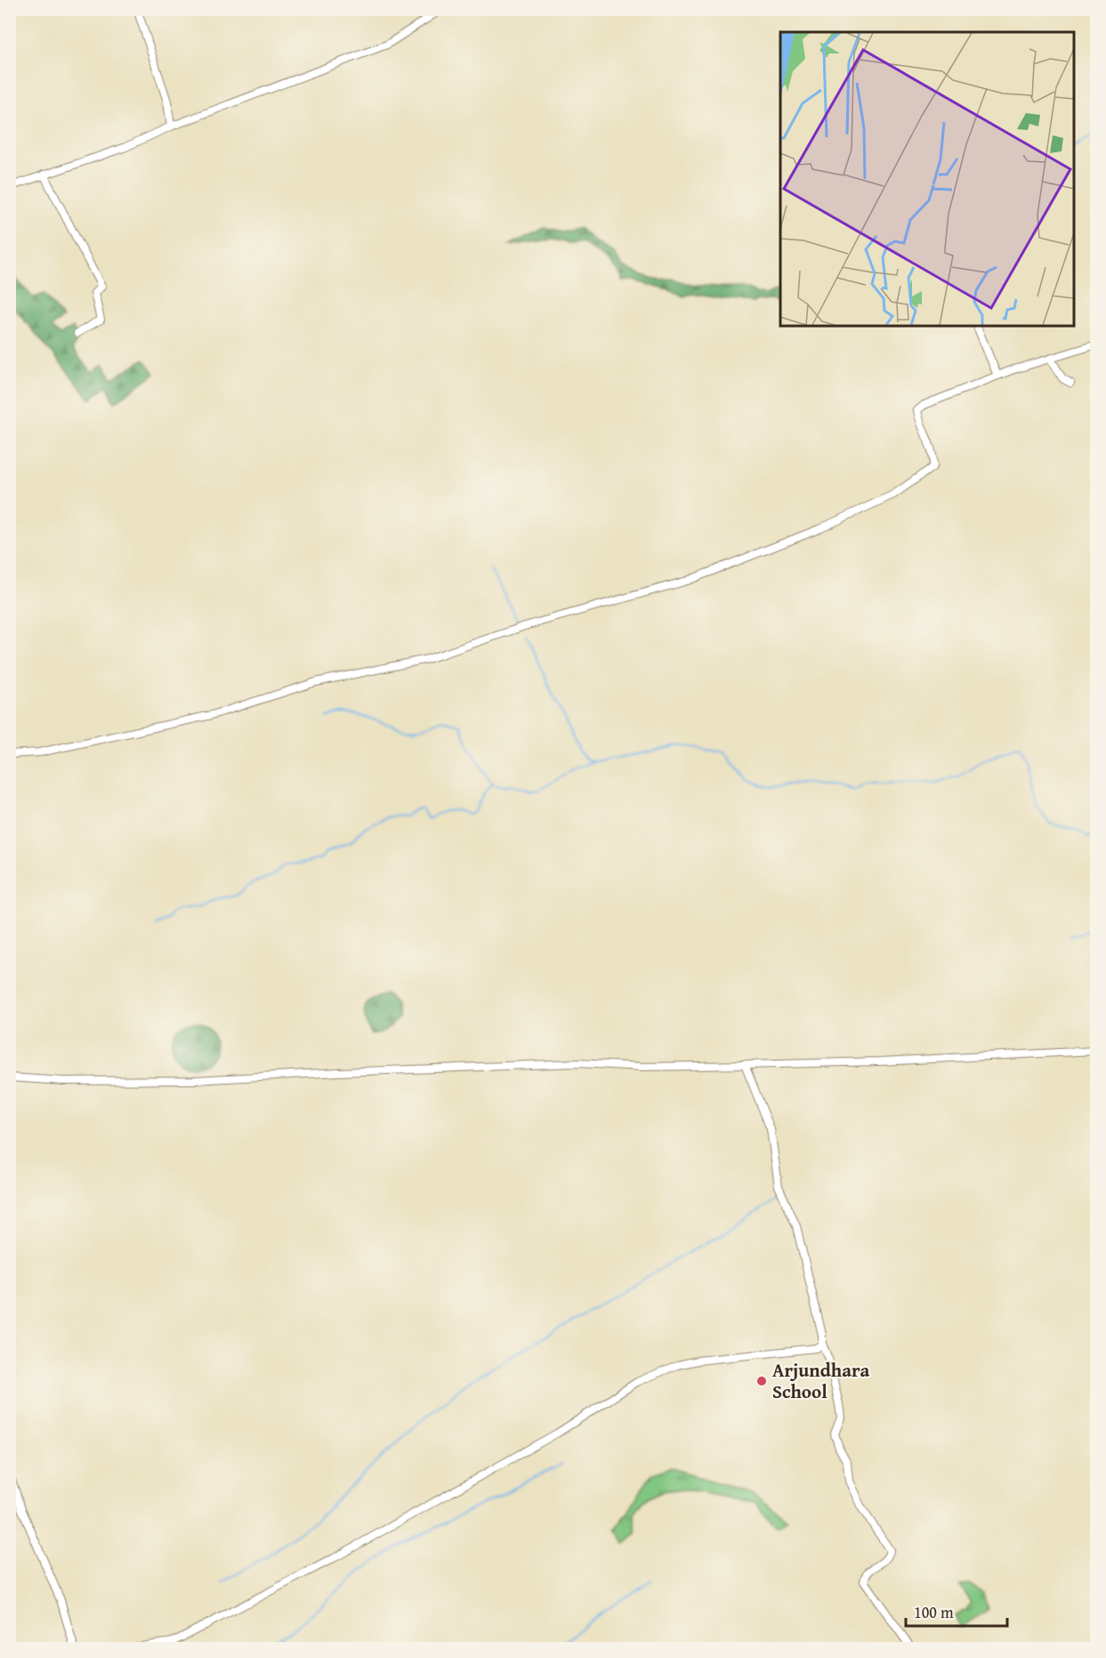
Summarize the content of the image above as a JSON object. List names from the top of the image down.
{
  "places": ["Arjundhara School"],
  "scale_bar": "100 m"
}
